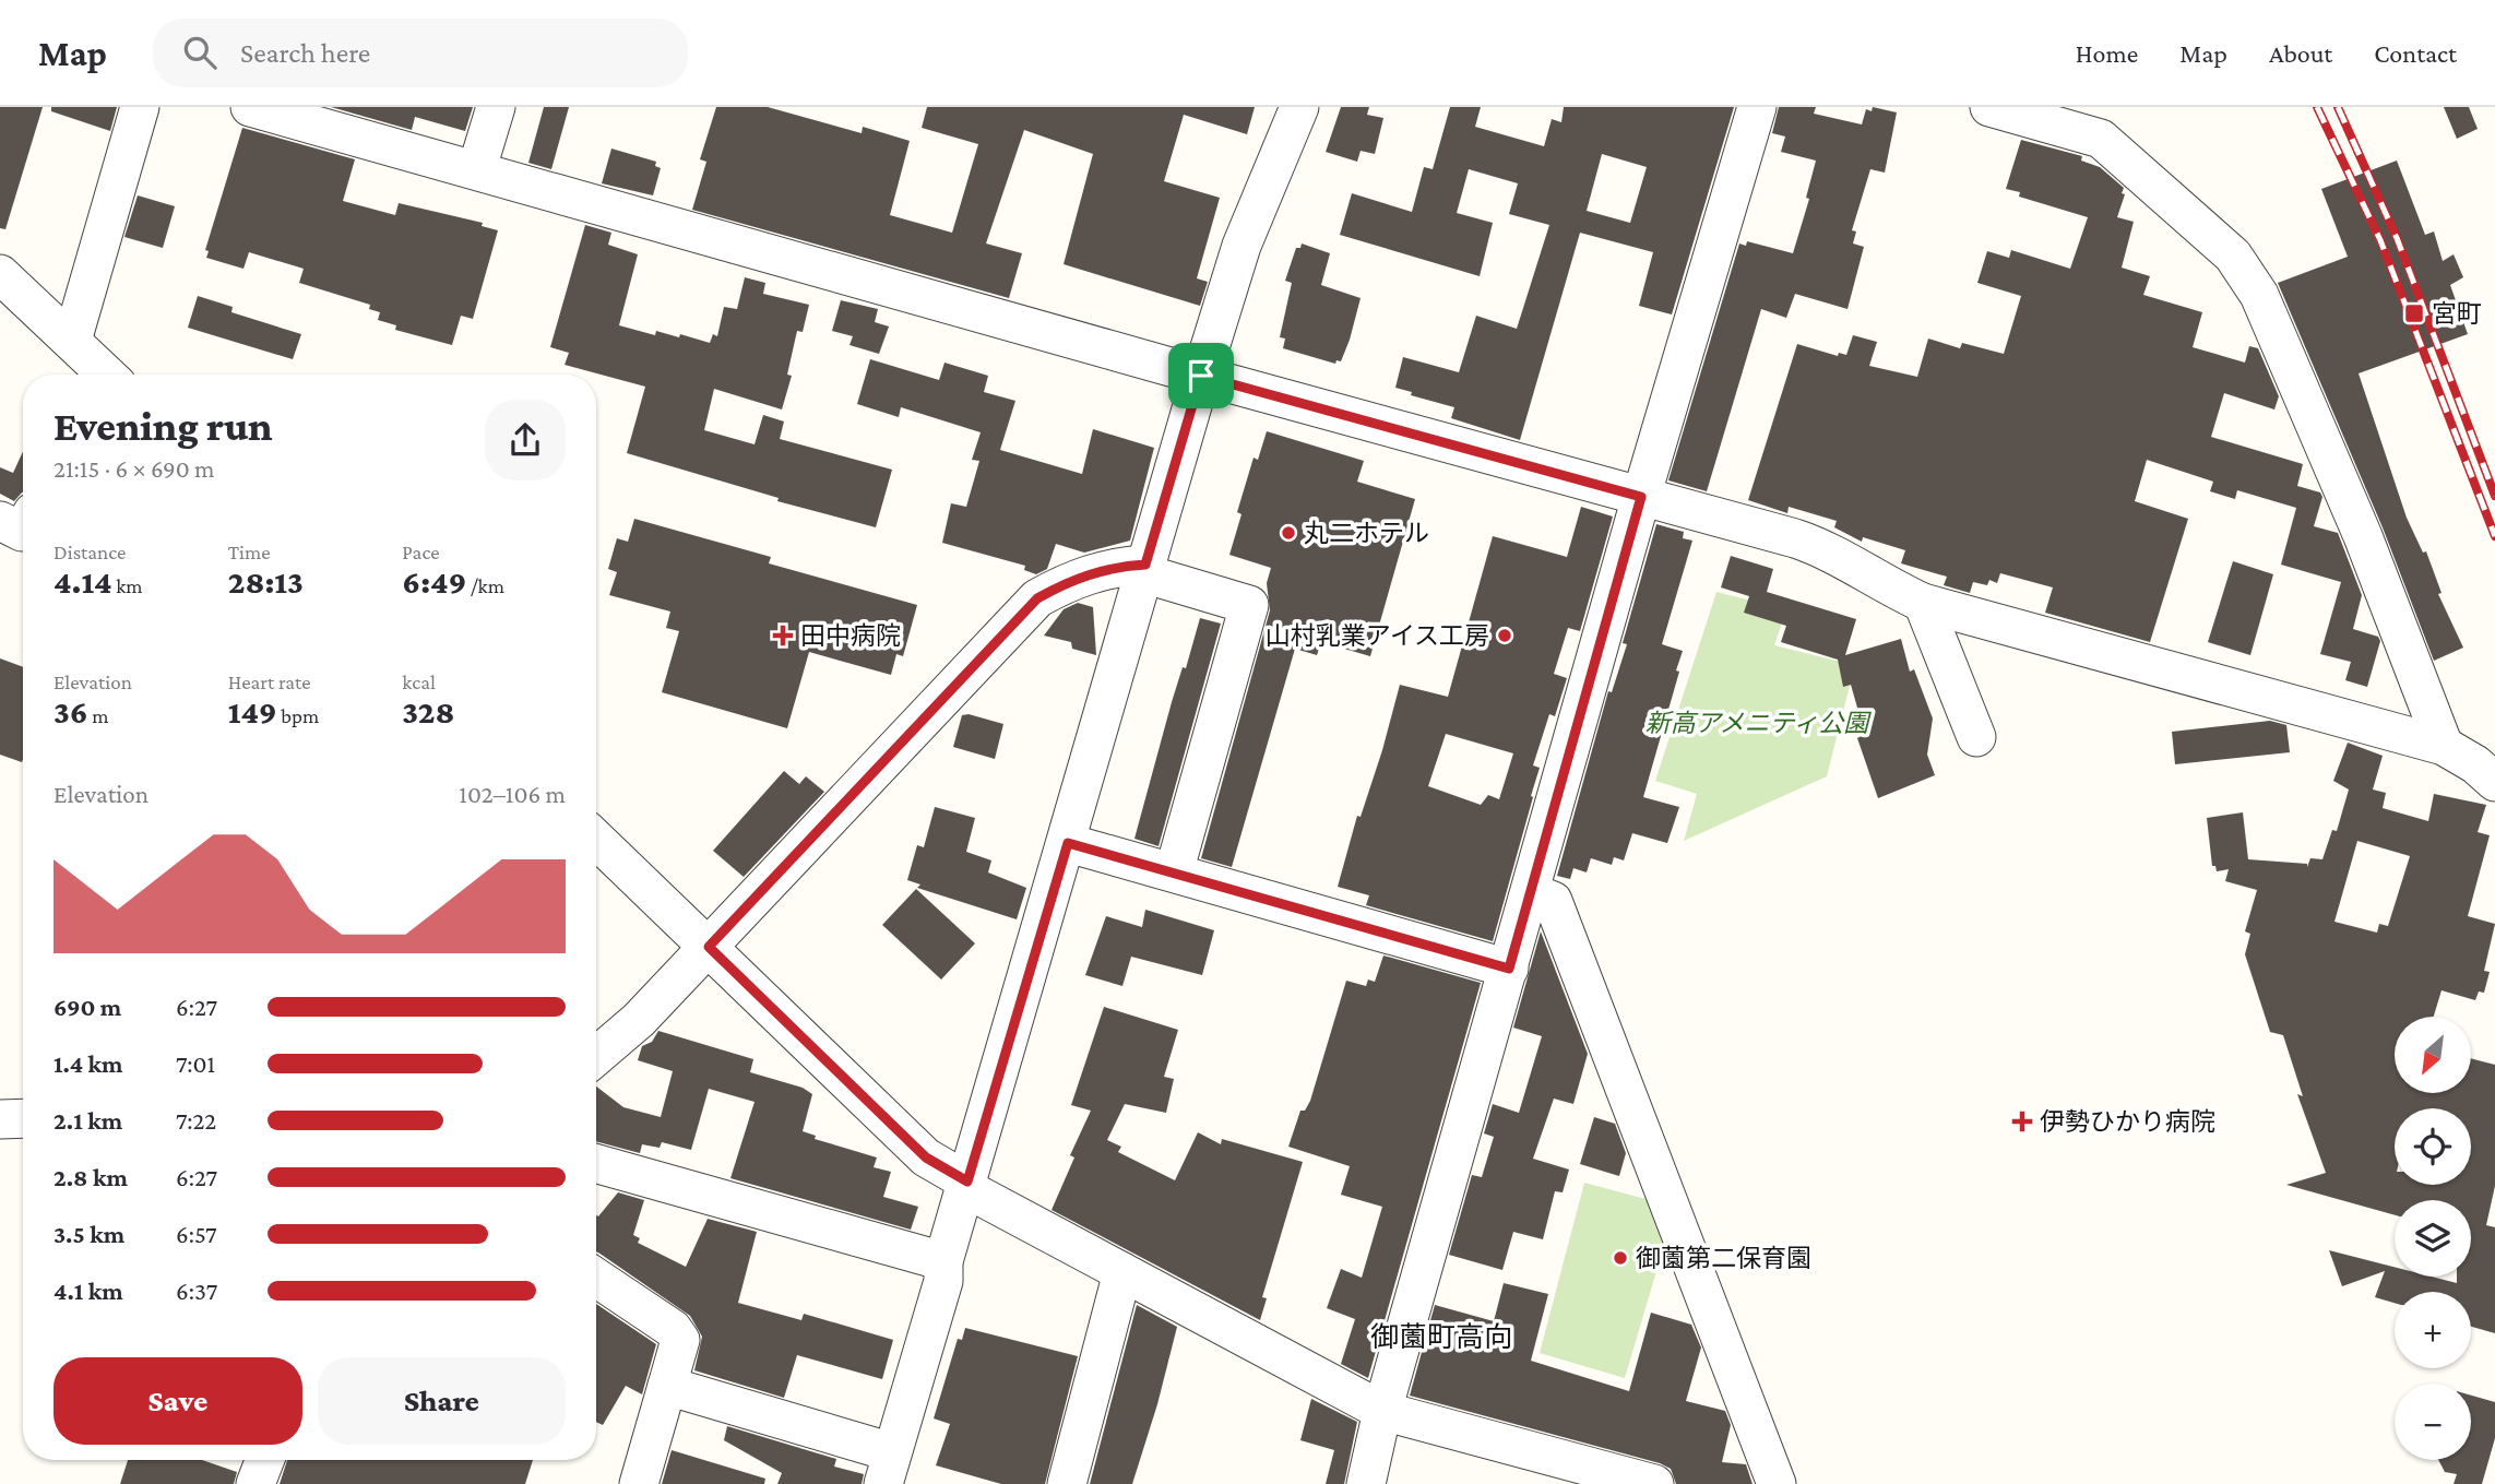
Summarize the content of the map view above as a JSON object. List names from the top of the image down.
{
  "districts": ["御薗町高向"],
  "parks": ["新高アメニティ公園"],
  "places": {
    "transit": ["宮町"],
    "other": ["丸二ホテル", "山村乳業アイス工房", "御薗第二保育園"],
    "health": ["田中病院", "伊勢ひかり病院"]
  },
  "north": "bottom left",
  "page": {
    "header": "Map",
    "search": "Search here",
    "nav": [
      "Home",
      "Map",
      "About",
      "Contact"
    ],
    "heading": ["Evening run", "21:15 · 6 × 690 m"],
    "stats": [
      ["Distance", "4.14 km"],
      ["Time", "28:13"],
      ["Pace", "6:49 /km"],
      ["Elevation", "36 m"],
      ["Heart rate", "149 bpm"],
      ["kcal", "328"]
    ],
    "chart": ["Elevation", "102–106 m"],
    "list": [
      {
        "name": "690 m",
        "note": "6:27"
      },
      {
        "name": "1.4 km",
        "note": "7:01"
      },
      {
        "name": "2.1 km",
        "note": "7:22"
      },
      {
        "name": "2.8 km",
        "note": "6:27"
      },
      {
        "name": "3.5 km",
        "note": "6:57"
      },
      {
        "name": "4.1 km",
        "note": "6:37"
      }
    ],
    "map_buttons": ["+", "−"],
    "buttons": ["Save", "Share"]
  }
}
